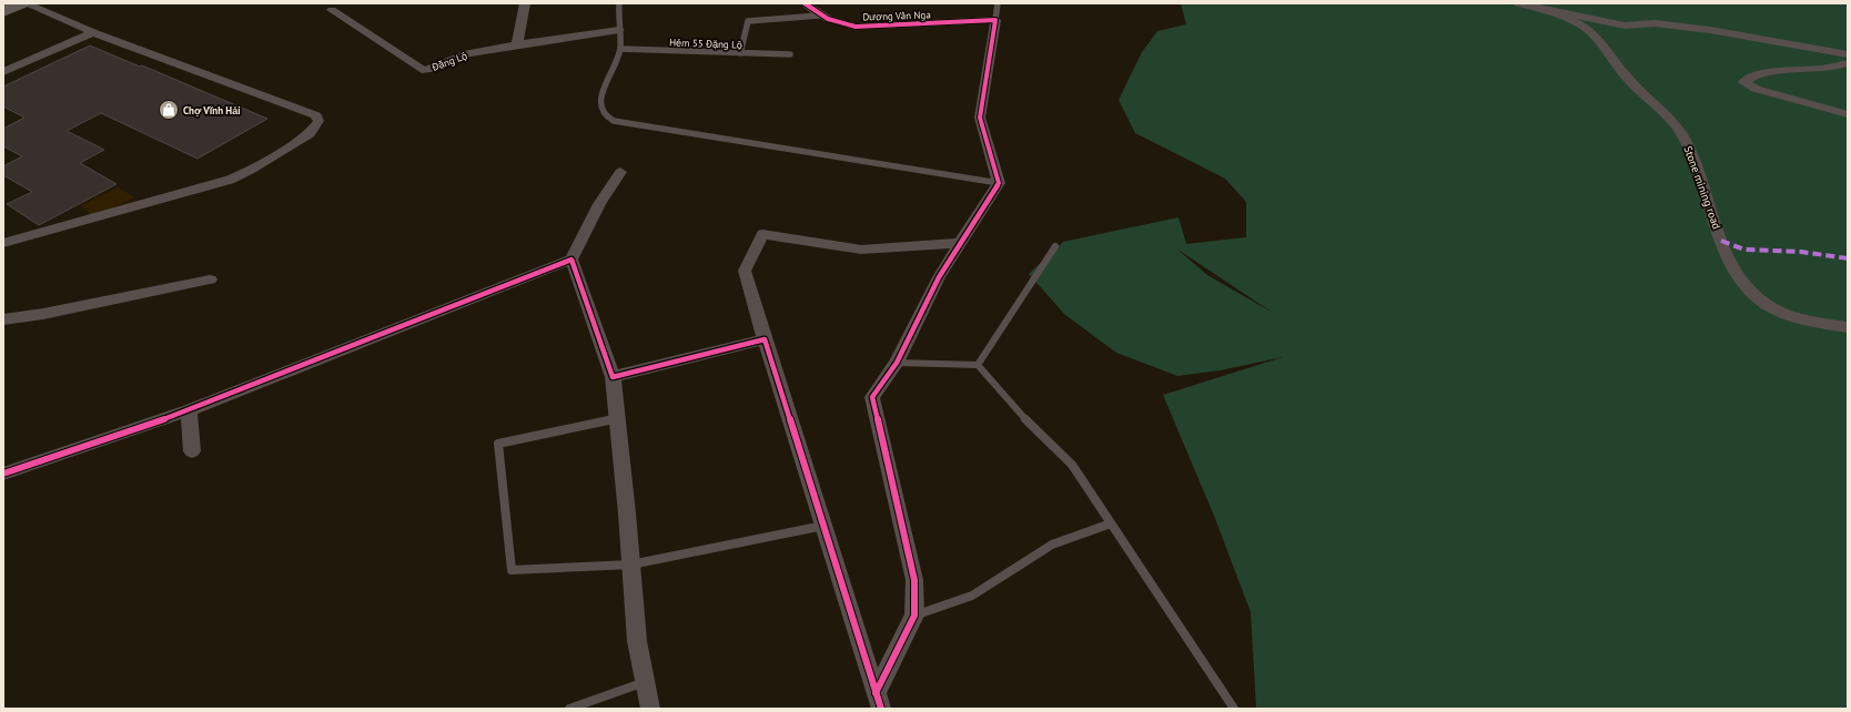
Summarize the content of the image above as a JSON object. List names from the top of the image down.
{
  "streets": {
    "street": ["Dương Vân Nga", "Đặng Lộ", "Stone mining road"],
    "lane": ["Hẻm 55 Đặng Lộ"]
  },
  "places": {
    "shop": ["Chợ Vĩnh Hải"]
  }
}
